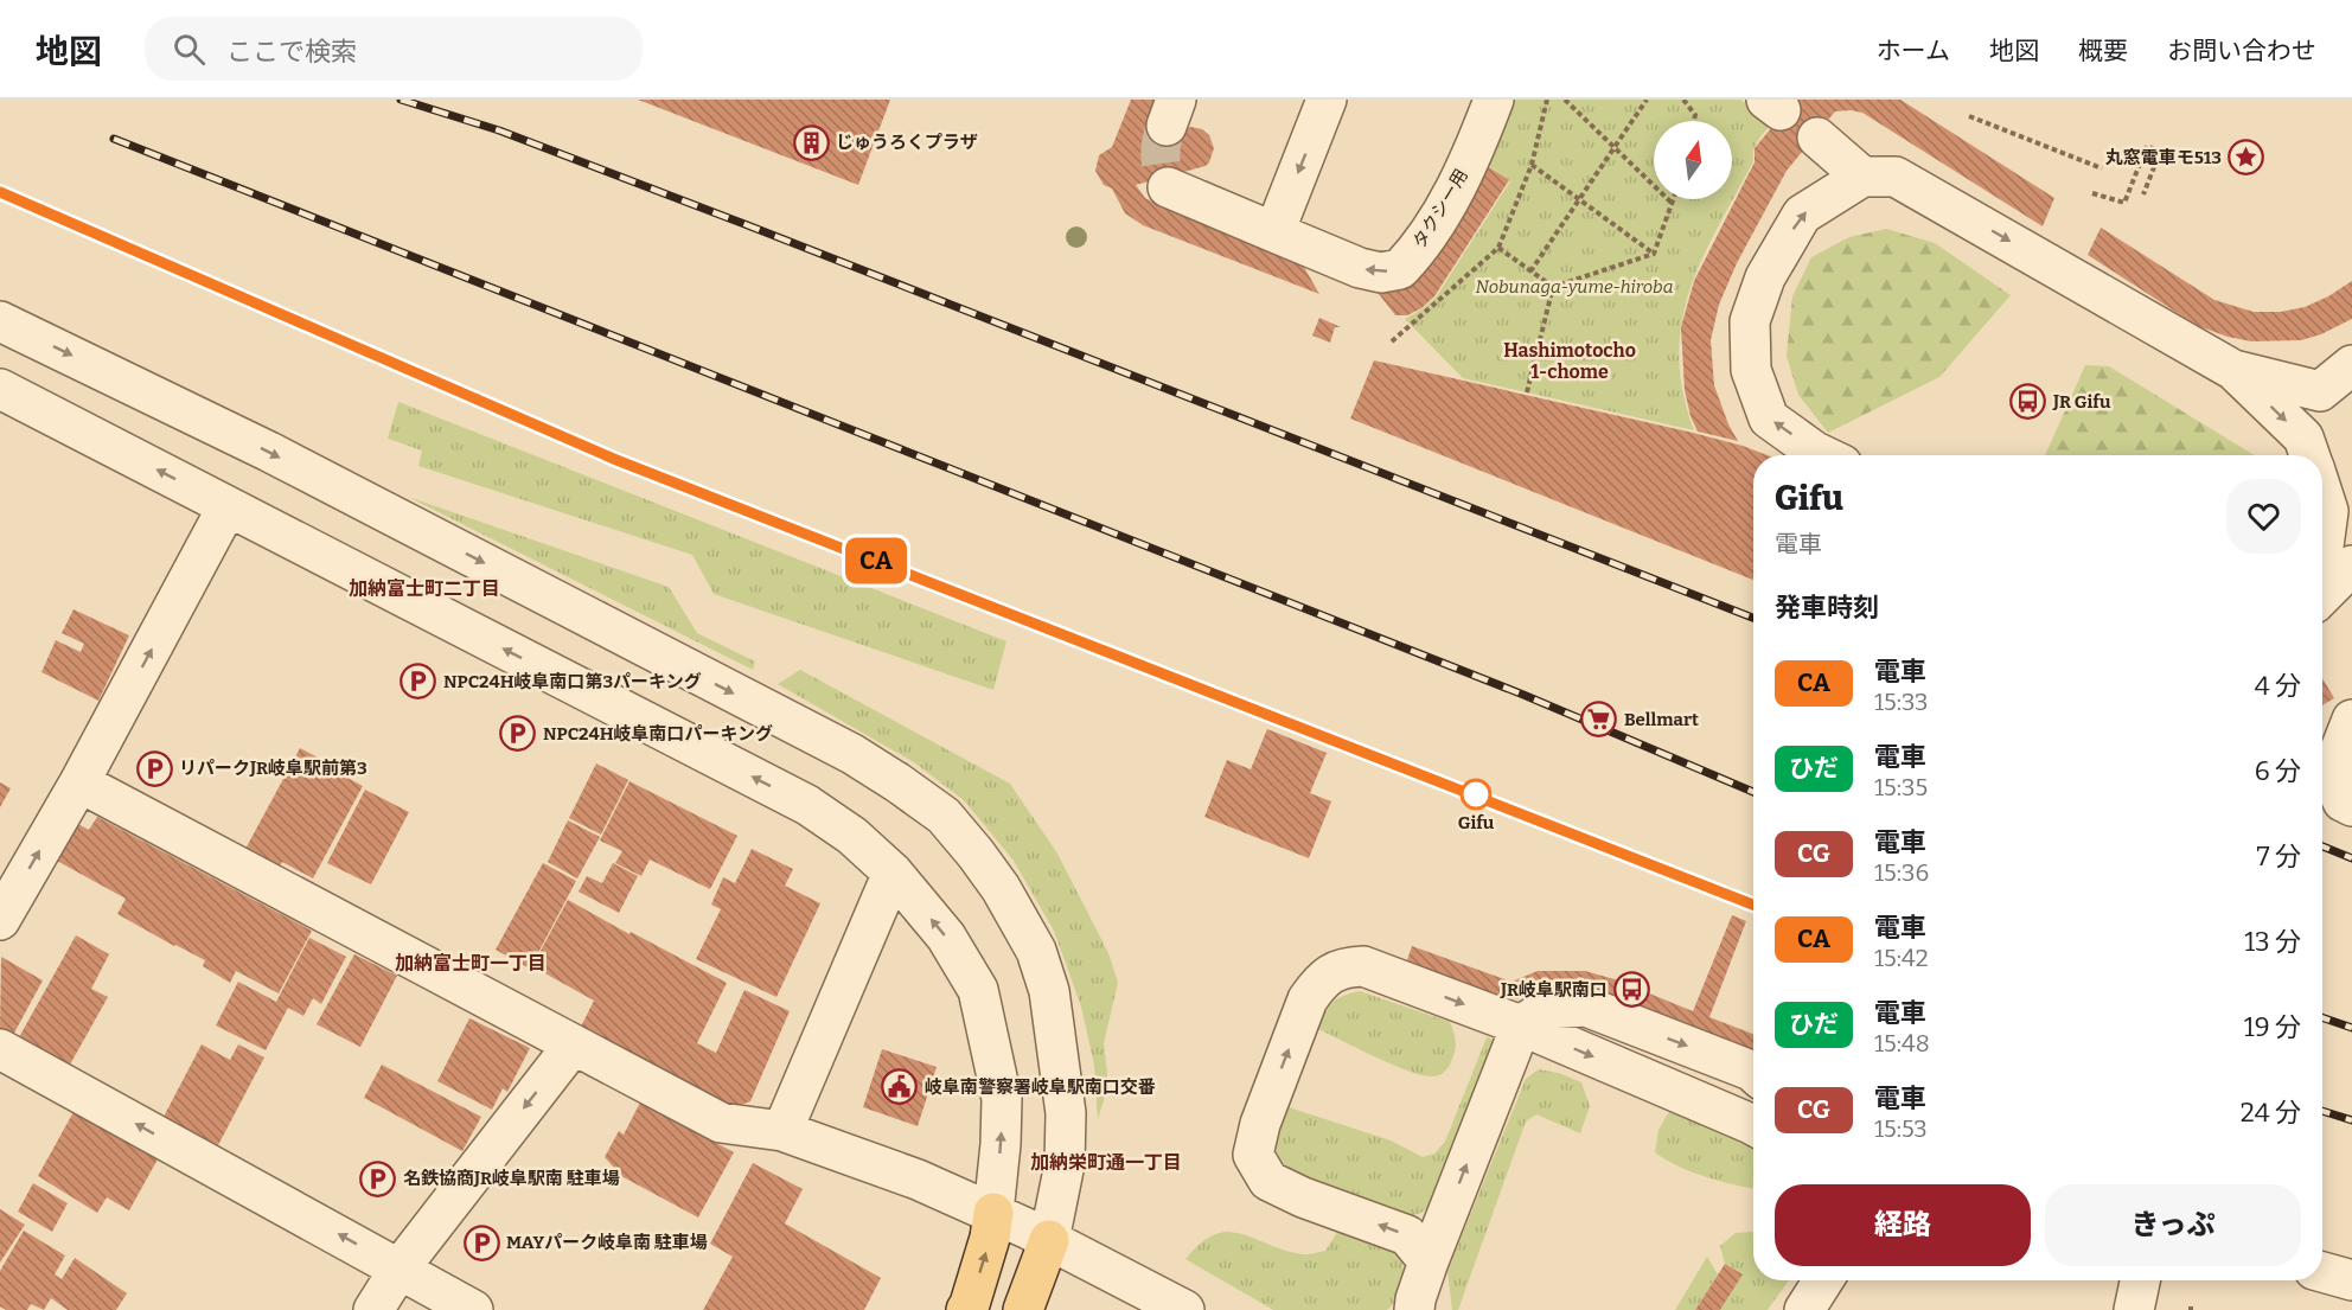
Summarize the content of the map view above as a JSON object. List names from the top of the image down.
{
  "streets": {
    "street": ["タクシー用"]
  },
  "districts": [
    "Hashimotocho 1-chome",
    "加納富士町二丁目",
    "加納富士町一丁目",
    "加納栄町通一丁目"
  ],
  "parks": ["Nobunaga-yume-hiroba"],
  "places": {
    "building": ["じゅうろくプラザ"],
    "place": ["丸窓電車モ513"],
    "bus stop": ["JR Gifu", "JR岐阜駅南口"],
    "parking": [
      "NPC24H岐阜南口第3パーキング",
      "NPC24H岐阜南口パーキング",
      "リパークJR岐阜駅前第3",
      "名鉄協商JR岐阜駅南 駐車場",
      "MAYパーク岐阜南 駐車場"
    ],
    "supermarket": ["Bellmart"],
    "other": ["Gifu"],
    "public building": ["岐阜南警察署岐阜駅南口交番"]
  },
  "north": "top",
  "page": {
    "header": "地図",
    "search": "ここで検索",
    "nav": [
      "ホーム",
      "地図",
      "概要",
      "お問い合わせ"
    ],
    "on_map": "CA",
    "heading": [
      ["Gifu", "電車"],
      "発車時刻"
    ],
    "list": [
      {
        "mark": "CA",
        "name": "電車",
        "note": "15:33",
        "value": "4 分"
      },
      {
        "mark": "ひだ",
        "name": "電車",
        "note": "15:35",
        "value": "6 分"
      },
      {
        "mark": "CG",
        "name": "電車",
        "note": "15:36",
        "value": "7 分"
      },
      {
        "mark": "CA",
        "name": "電車",
        "note": "15:42",
        "value": "13 分"
      },
      {
        "mark": "ひだ",
        "name": "電車",
        "note": "15:48",
        "value": "19 分"
      },
      {
        "mark": "CG",
        "name": "電車",
        "note": "15:53",
        "value": "24 分"
      }
    ],
    "buttons": ["経路", "きっぷ"]
  }
}
